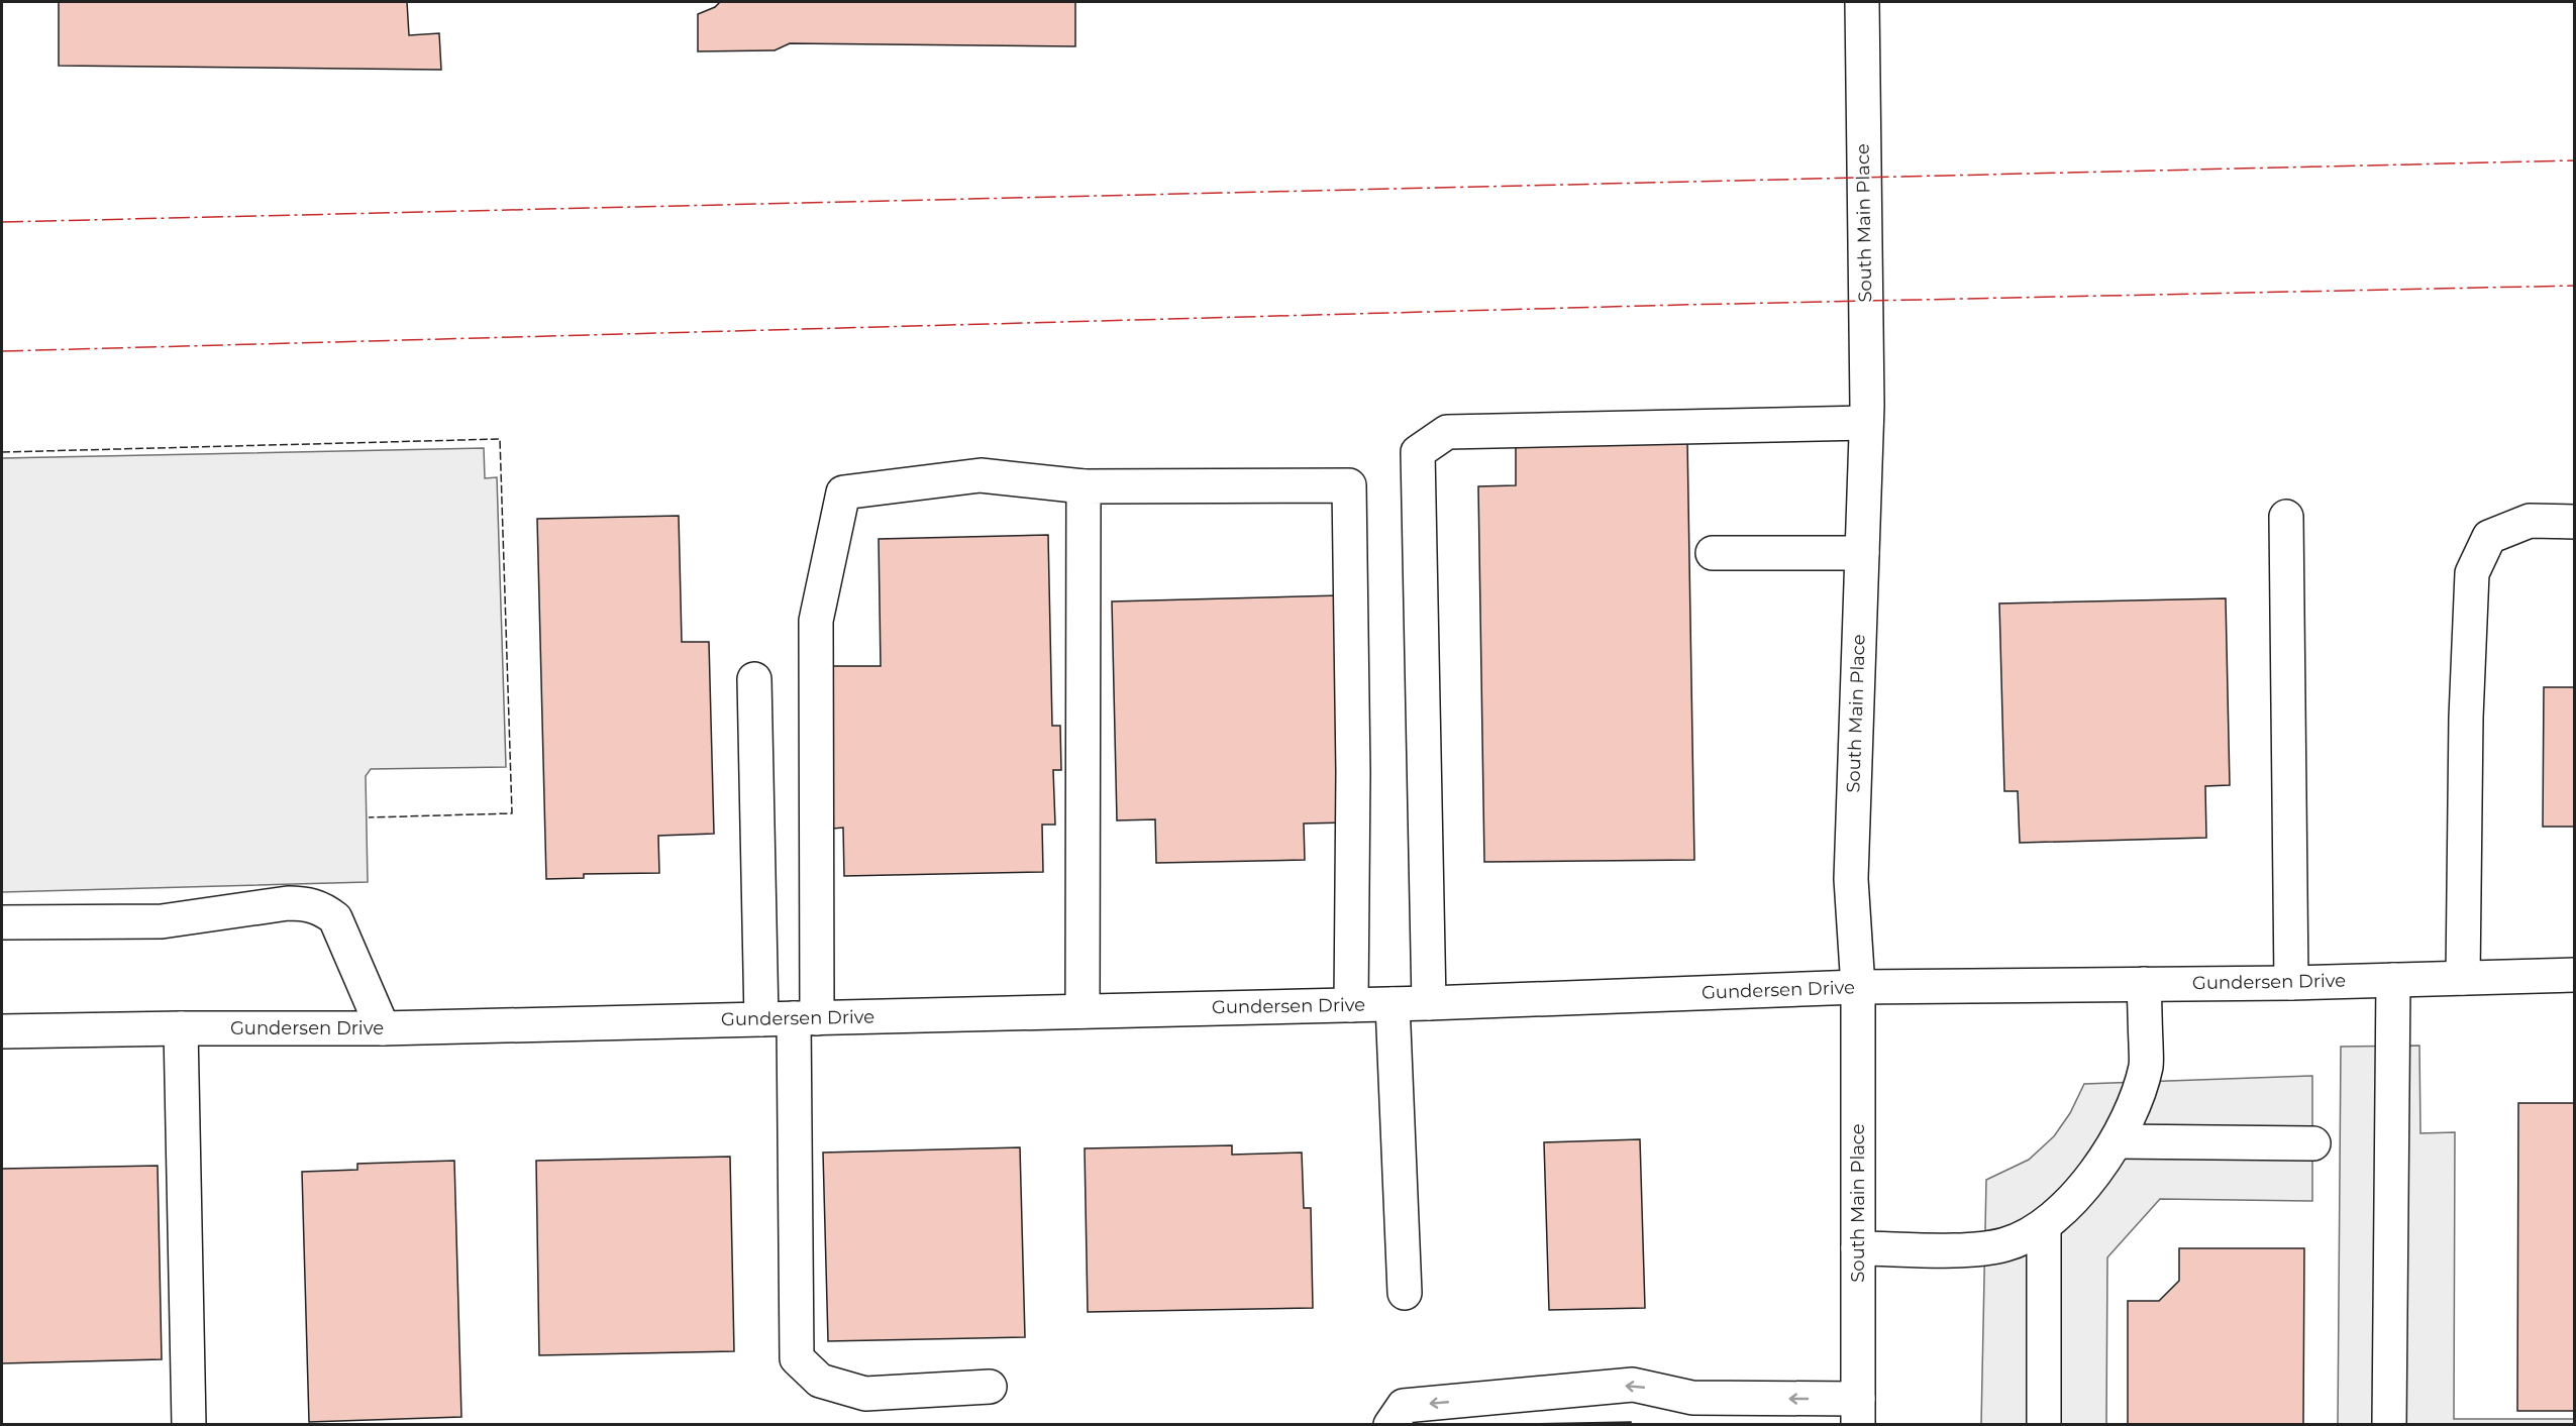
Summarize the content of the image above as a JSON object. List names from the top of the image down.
{
  "streets": {
    "street": ["South Main Place", "Gundersen Drive"]
  },
  "crossings": [
    ["South Main Place", "Gundersen Drive"]
  ]
}
